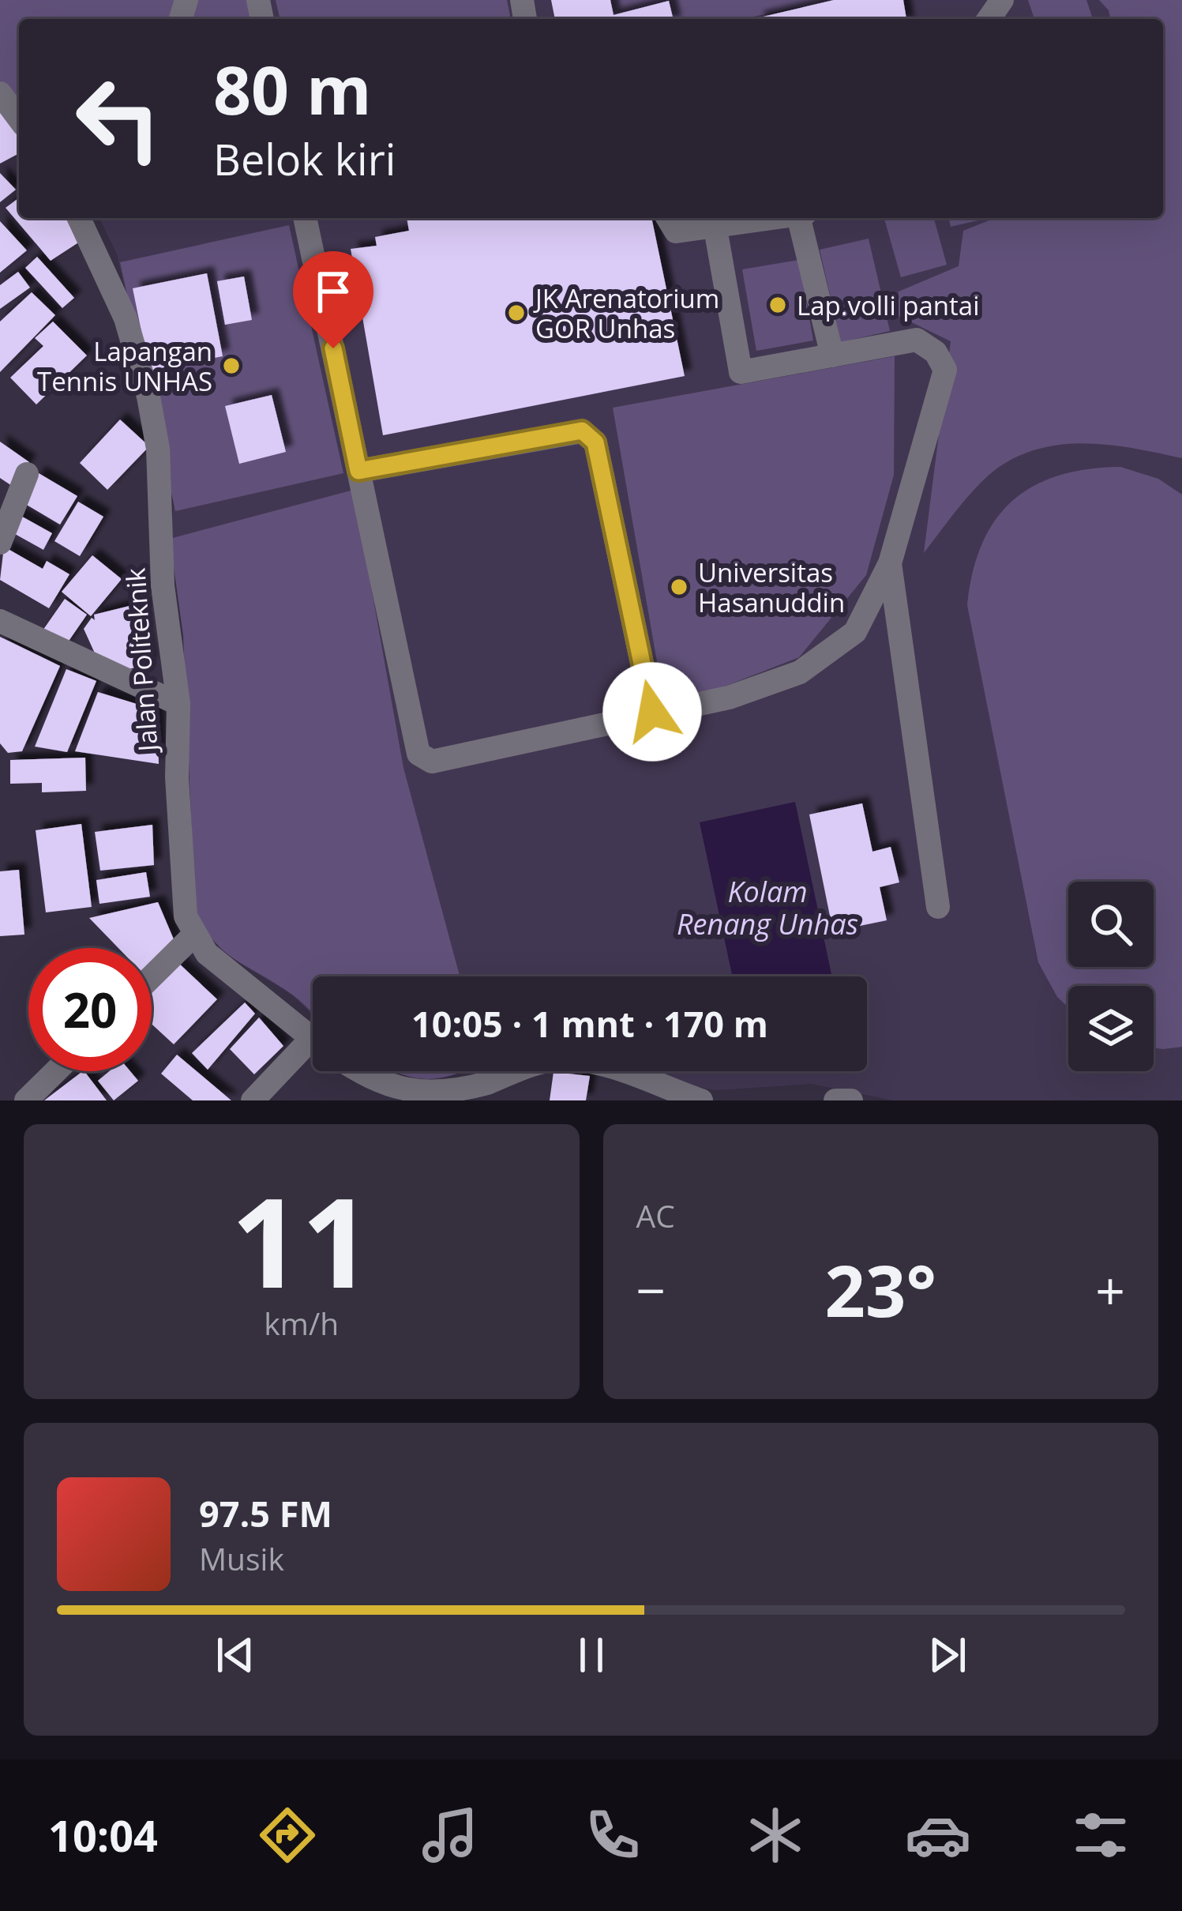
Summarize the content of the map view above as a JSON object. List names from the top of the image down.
{
  "streets": {
    "street": ["Jalan Politeknik"]
  },
  "water": ["Kolam Renang Unhas"],
  "places": [
    "Lap.volli pantai",
    "JK Arenatorium GOR Unhas",
    "Lapangan Tennis UNHAS",
    "Universitas Hasanuddin"
  ],
  "page": {
    "turn": ["80 m", "Belok kiri"],
    "limit": "20",
    "trip": "10:05 · 1 mnt · 170 m",
    "tile": [
      ["11", "km/h"],
      "AC"
    ],
    "heat": ["−", "23°", "+"],
    "song": ["97.5 FM", "Musik"],
    "tabs": "10:04"
  }
}
